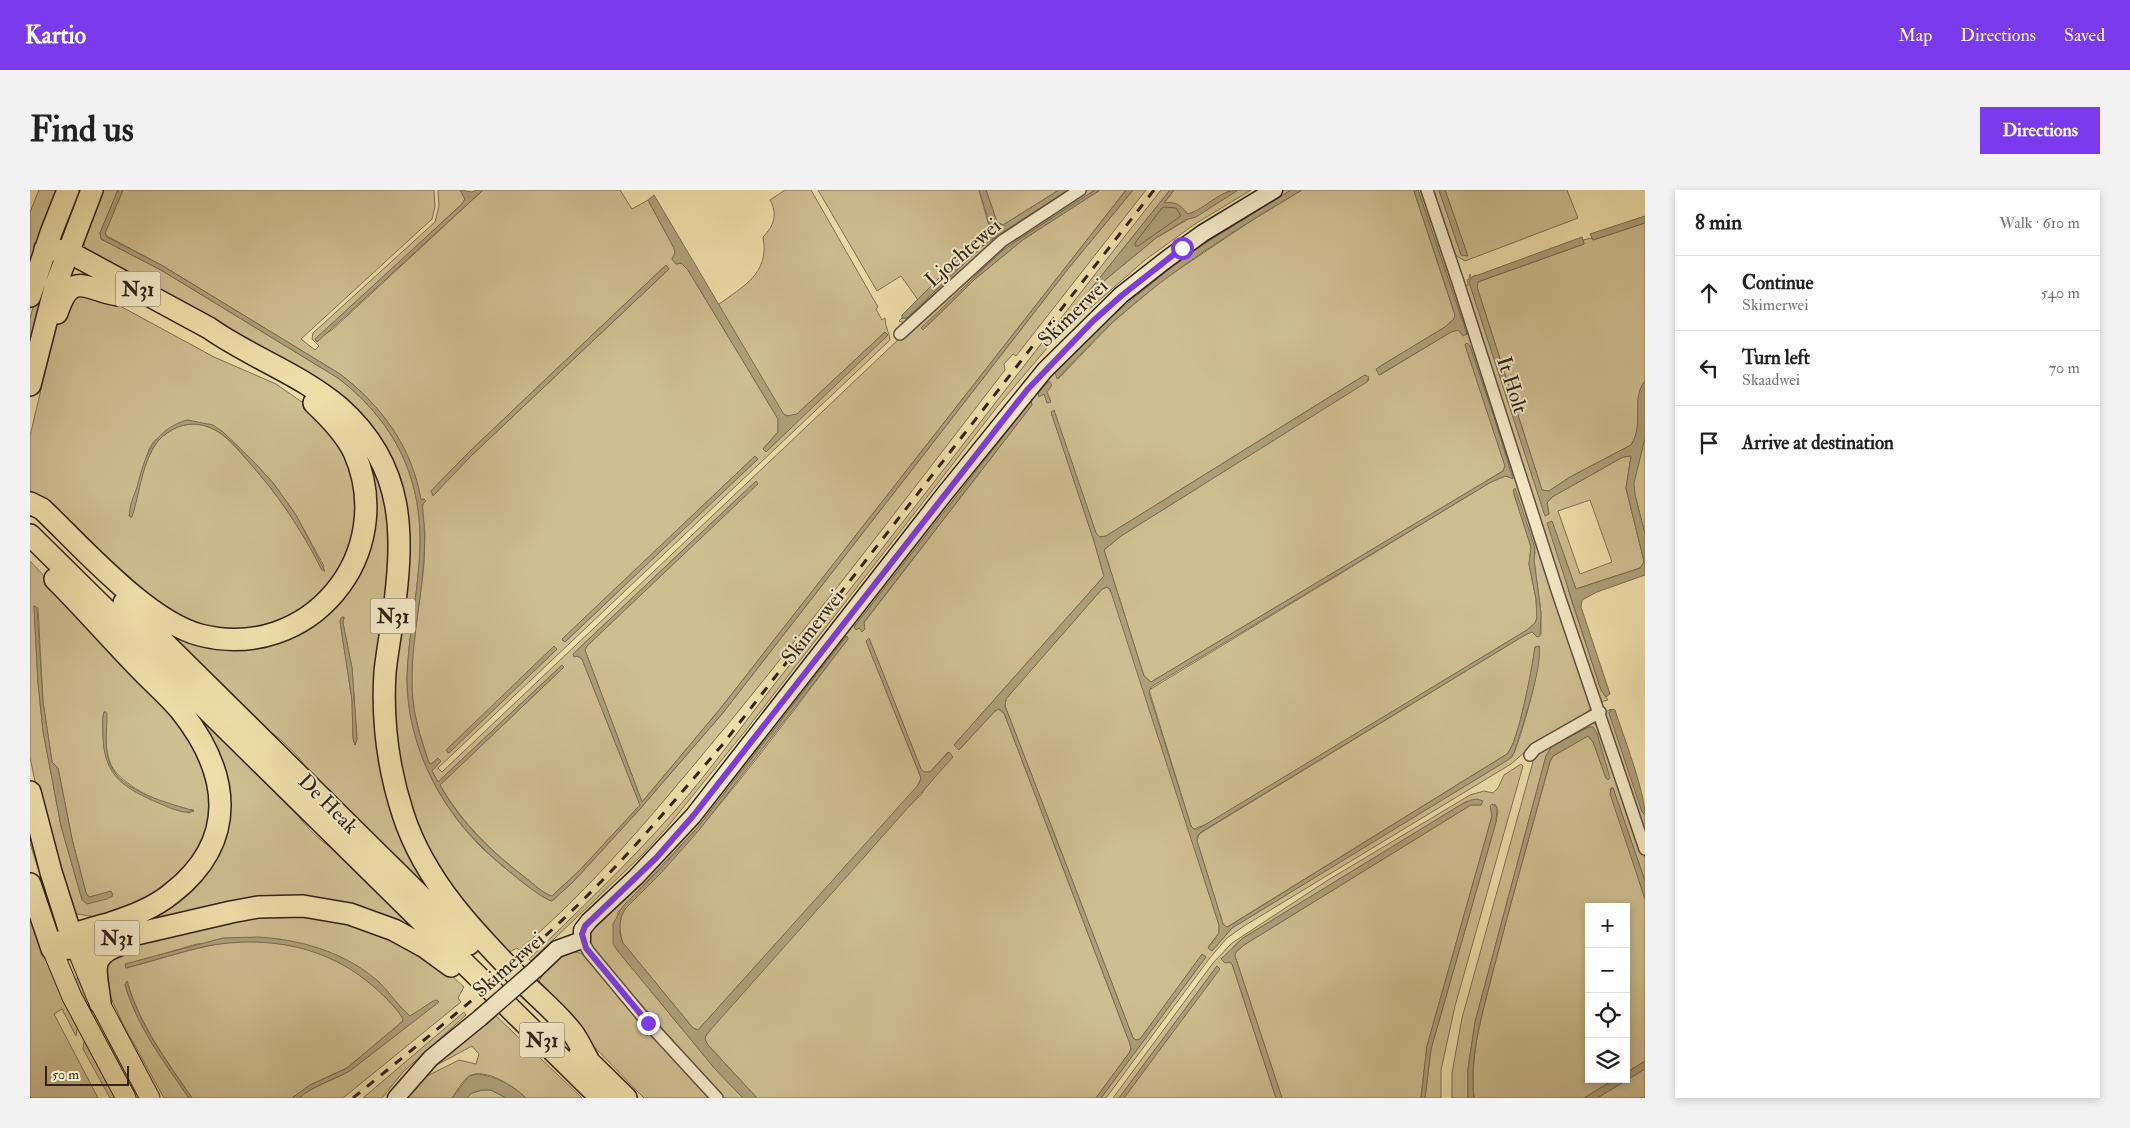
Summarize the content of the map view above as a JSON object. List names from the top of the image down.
{
  "streets": {
    "highway": ["N31", "De Heak"],
    "street": ["Ljochtewei", "Skimerwei", "It Holt"]
  },
  "crossings": [
    ["N31", "De Heak"]
  ],
  "scale_bar": "50 m",
  "page": {
    "header": "Kartio",
    "nav": ["Map", "Directions", "Saved"],
    "buttons": "Directions",
    "title": "Find us",
    "heading": ["8 min", "Walk · 610 m"],
    "list": [
      ["Continue", "Skimerwei", "540 m"],
      ["Turn left", "Skaadwei", "70 m"],
      "Arrive at destination"
    ],
    "map_buttons": ["+", "−"],
    "scale": "50 m"
  }
}
